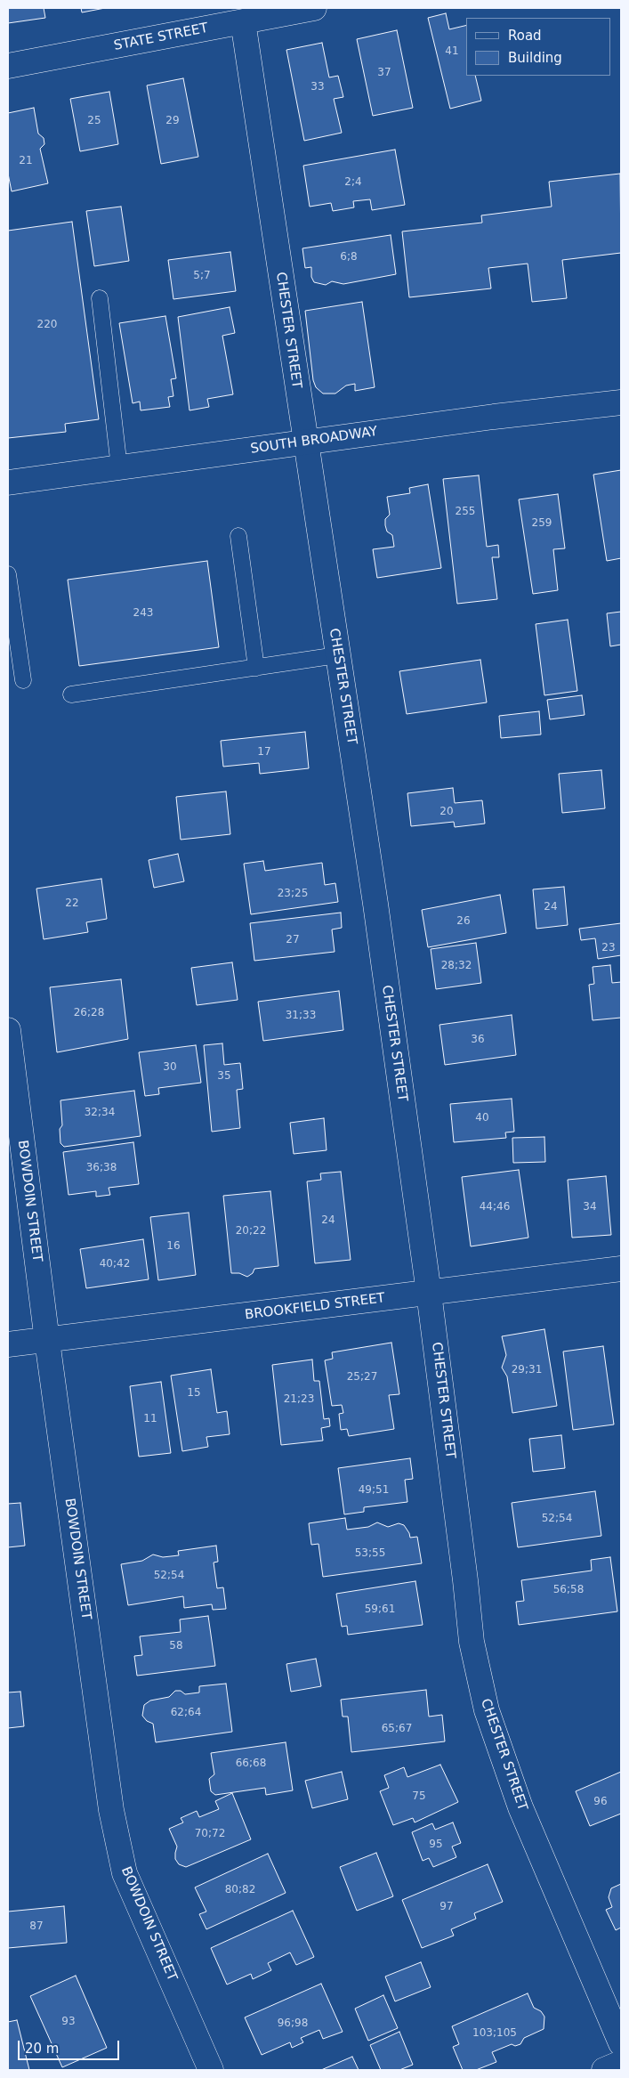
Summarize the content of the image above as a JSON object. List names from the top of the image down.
{
  "streets": {
    "street": [
      "STATE STREET",
      "CHESTER STREET",
      "SOUTH BROADWAY",
      "BOWDOIN STREET",
      "BROOKFIELD STREET"
    ]
  },
  "crossings": [
    ["STATE STREET", "CHESTER STREET"],
    ["CHESTER STREET", "SOUTH BROADWAY"],
    ["CHESTER STREET", "BROOKFIELD STREET"],
    ["BOWDOIN STREET", "BROOKFIELD STREET"]
  ],
  "house_numbers": [
    "41",
    "37",
    "33",
    "25",
    "29",
    "21",
    "2;4",
    "6;8",
    "5;7",
    "220",
    "255",
    "259",
    "243",
    "17",
    "20",
    "23;25",
    "22",
    "24",
    "26",
    "27",
    "23",
    "28;32",
    "26;28",
    "31;33",
    "36",
    "30",
    "35",
    "32;34",
    "40",
    "36;38",
    "44;46",
    "34",
    "24",
    "20;22",
    "16",
    "40;42",
    "29;31",
    "25;27",
    "15",
    "21;23",
    "11",
    "49;51",
    "52;54",
    "53;55",
    "52;54",
    "56;58",
    "59;61",
    "58",
    "62;64",
    "65;67",
    "66;68",
    "75",
    "96",
    "70;72",
    "95",
    "80;82",
    "97",
    "87",
    "93",
    "96;98",
    "103;105"
  ],
  "legend": ["Road", "Building"],
  "scale_bar": "20 m"
}
